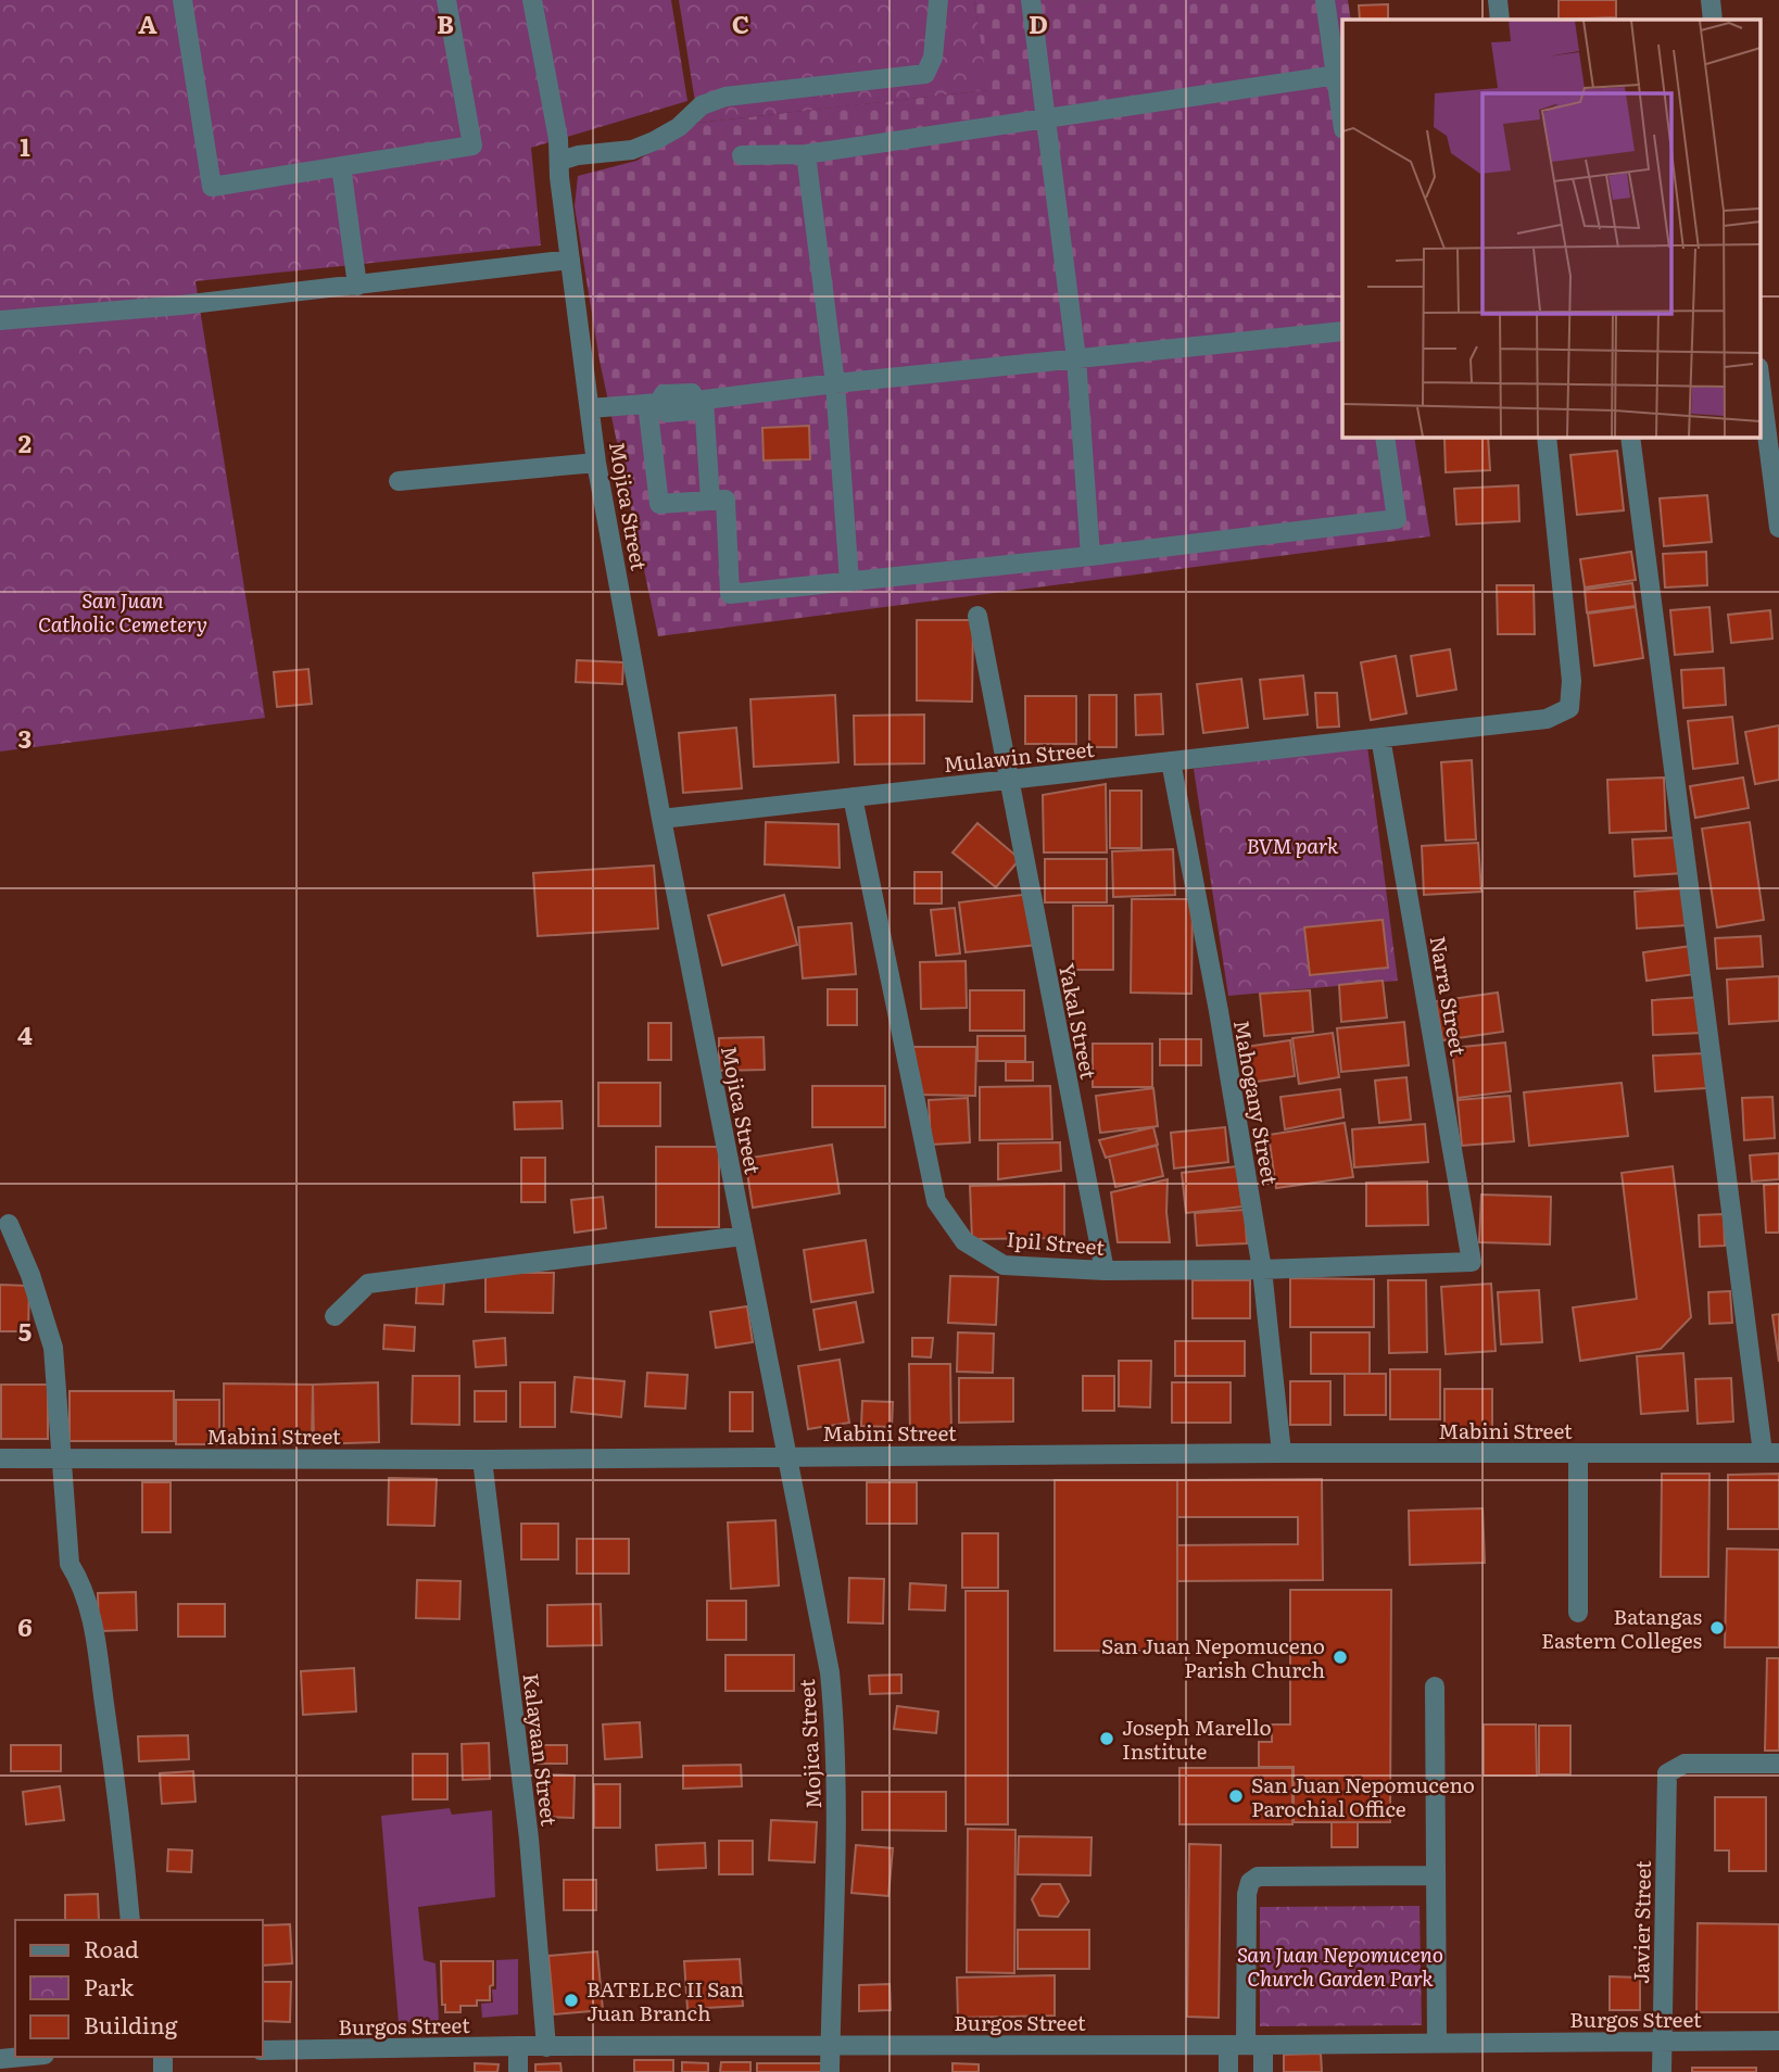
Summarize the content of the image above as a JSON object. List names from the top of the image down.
{
  "streets": {
    "street": [
      "Mojica Street",
      "Mulawin Street",
      "Narra Street",
      "Yakal Street",
      "Mahogany Street",
      "Ipil Street",
      "Mabini Street",
      "Kalayaan Street",
      "Javier Street",
      "Burgos Street"
    ]
  },
  "crossings": [
    ["Mojica Street", "Mulawin Street"],
    ["Mojica Street", "Mabini Street"],
    ["Mojica Street", "Burgos Street"],
    ["Mulawin Street", "Narra Street"],
    ["Mulawin Street", "Yakal Street"],
    ["Mulawin Street", "Mahogany Street"],
    ["Mulawin Street", "Ipil Street"],
    ["Narra Street", "Ipil Street"],
    ["Yakal Street", "Ipil Street"],
    ["Mahogany Street", "Ipil Street"],
    ["Mahogany Street", "Mabini Street"],
    ["Mabini Street", "Kalayaan Street"],
    ["Kalayaan Street", "Burgos Street"],
    ["Javier Street", "Burgos Street"]
  ],
  "parks": ["San Juan Catholic Cemetery", "BVM park", "San Juan Nepomuceno Church Garden Park"],
  "places": [
    "Batangas Eastern Colleges",
    "San Juan Nepomuceno Parish Church",
    "Joseph Marello Institute",
    "San Juan Nepomuceno Parochial Office",
    "BATELEC II San Juan Branch"
  ],
  "legend": ["Road", "Park", "Building"],
  "grid": {
    "columns": [
      "A",
      "B",
      "C",
      "D"
    ],
    "rows": [
      "1",
      "2",
      "3",
      "4",
      "5",
      "6"
    ]
  }
}
